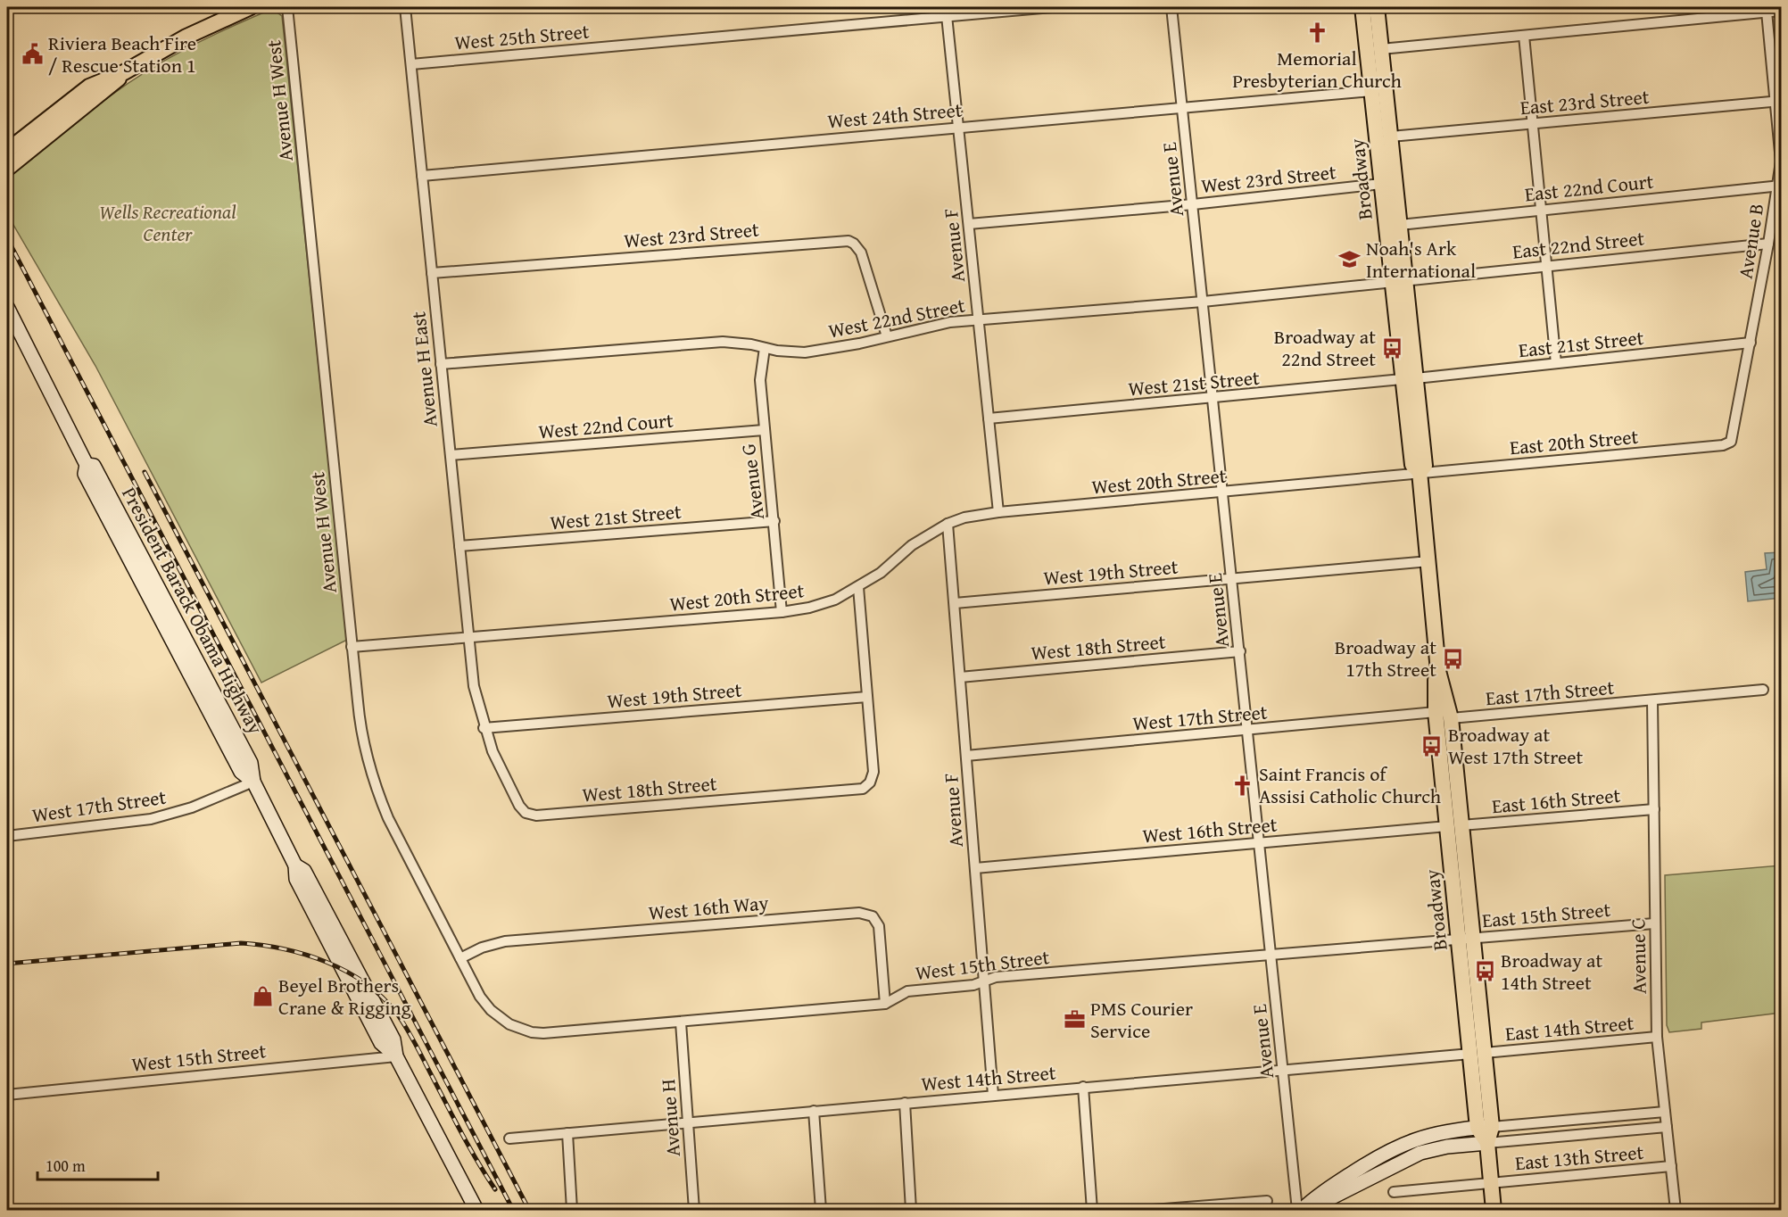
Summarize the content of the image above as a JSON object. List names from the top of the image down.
{
  "streets": {
    "main road": ["Broadway", "President Barack Obama Highway"],
    "street": [
      "West 25th Street",
      "Avenue H West",
      "East 23rd Street",
      "West 24th Street",
      "West 23rd Street",
      "Avenue E",
      "East 22nd Court",
      "Avenue B",
      "East 22nd Street",
      "Avenue F",
      "West 22nd Street",
      "East 21st Street",
      "Avenue H East",
      "West 21st Street",
      "West 22nd Court",
      "East 20th Street",
      "West 20th Street",
      "Avenue G",
      "West 19th Street",
      "West 18th Street",
      "East 17th Street",
      "West 17th Street",
      "East 16th Street",
      "West 16th Street",
      "West 16th Way",
      "East 15th Street",
      "Avenue C",
      "West 15th Street",
      "East 14th Street",
      "West 14th Street",
      "Avenue H",
      "East 13th Street"
    ]
  },
  "crossings": [
    ["West 25th Street", "Avenue F"],
    ["West 25th Street", "Avenue H East"],
    ["Avenue H West", "West 20th Street"],
    ["Avenue H West", "West 16th Way"],
    ["Avenue H West", "West 15th Street"],
    ["East 23rd Street", "Broadway"],
    ["East 23rd Street", "Avenue B"],
    ["West 24th Street", "Avenue E"],
    ["West 24th Street", "Broadway"],
    ["West 24th Street", "Avenue F"],
    ["West 24th Street", "Avenue H East"],
    ["West 23rd Street", "Avenue E"],
    ["West 23rd Street", "Broadway"],
    ["West 23rd Street", "Avenue F"],
    ["West 23rd Street", "West 22nd Street"],
    ["West 23rd Street", "Avenue H East"],
    ["Avenue E", "West 22nd Street"],
    ["Avenue E", "West 21st Street"],
    ["Avenue E", "West 20th Street"],
    ["Avenue E", "West 19th Street"],
    ["Avenue E", "West 18th Street"],
    ["Avenue E", "West 17th Street"],
    ["Avenue E", "West 16th Street"],
    ["Avenue E", "West 15th Street"],
    ["Avenue E", "West 14th Street"],
    ["Broadway", "East 22nd Court"],
    ["Broadway", "East 22nd Street"],
    ["Broadway", "West 22nd Street"],
    ["Broadway", "East 21st Street"],
    ["Broadway", "West 21st Street"],
    ["Broadway", "East 20th Street"],
    ["Broadway", "West 20th Street"],
    ["Broadway", "West 19th Street"],
    ["Broadway", "East 17th Street"],
    ["Broadway", "West 17th Street"],
    ["Broadway", "East 16th Street"],
    ["Broadway", "West 16th Street"],
    ["Broadway", "East 15th Street"],
    ["Broadway", "West 15th Street"],
    ["Broadway", "East 14th Street"],
    ["Broadway", "West 14th Street"],
    ["Broadway", "East 13th Street"],
    ["East 22nd Court", "Avenue B"],
    ["Avenue B", "East 22nd Street"],
    ["Avenue B", "East 21st Street"],
    ["Avenue B", "East 20th Street"],
    ["East 22nd Street", "West 22nd Street"],
    ["Avenue F", "West 22nd Street"],
    ["Avenue F", "West 21st Street"],
    ["Avenue F", "West 20th Street"],
    ["Avenue F", "West 19th Street"],
    ["Avenue F", "West 18th Street"],
    ["Avenue F", "West 17th Street"],
    ["Avenue F", "West 16th Street"],
    ["Avenue F", "West 15th Street"],
    ["Avenue F", "West 14th Street"],
    ["West 22nd Street", "Avenue H East"],
    ["West 22nd Street", "Avenue G"],
    ["East 21st Street", "West 21st Street"],
    ["Avenue H East", "West 21st Street"],
    ["Avenue H East", "West 22nd Court"],
    ["Avenue H East", "West 20th Street"],
    ["Avenue H East", "West 19th Street"],
    ["Avenue H East", "West 18th Street"],
    ["West 21st Street", "Avenue G"],
    ["West 22nd Court", "Avenue G"],
    ["East 20th Street", "West 20th Street"],
    ["West 20th Street", "Avenue G"],
    ["West 19th Street", "West 18th Street"],
    ["President Barack Obama Highway", "West 17th Street"],
    ["President Barack Obama Highway", "West 15th Street"],
    ["East 17th Street", "Avenue C"],
    ["East 16th Street", "West 16th Street"],
    ["East 16th Street", "Avenue C"],
    ["West 16th Way", "West 15th Street"],
    ["East 15th Street", "Avenue C"],
    ["East 15th Street", "West 15th Street"],
    ["Avenue C", "East 14th Street"],
    ["Avenue C", "East 13th Street"],
    ["West 15th Street", "Avenue H"],
    ["East 14th Street", "West 14th Street"],
    ["West 14th Street", "Avenue H"]
  ],
  "parks": ["Wells Recreational Center"],
  "places": {
    "church": ["Memorial Presbyterian Church", "Saint Francis of Assisi Catholic Church"],
    "public building": ["Riviera Beach Fire / Rescue Station 1"],
    "school or university": ["Noah's Ark International"],
    "bus stop": [
      "Broadway at 22nd Street",
      "Broadway at 17th Street",
      "Broadway at West 17th Street",
      "Broadway at 14th Street"
    ],
    "shop": ["Beyel Brothers Crane & Rigging"],
    "office": ["PMS Courier Service"]
  },
  "scale_bar": "100 m"
}
